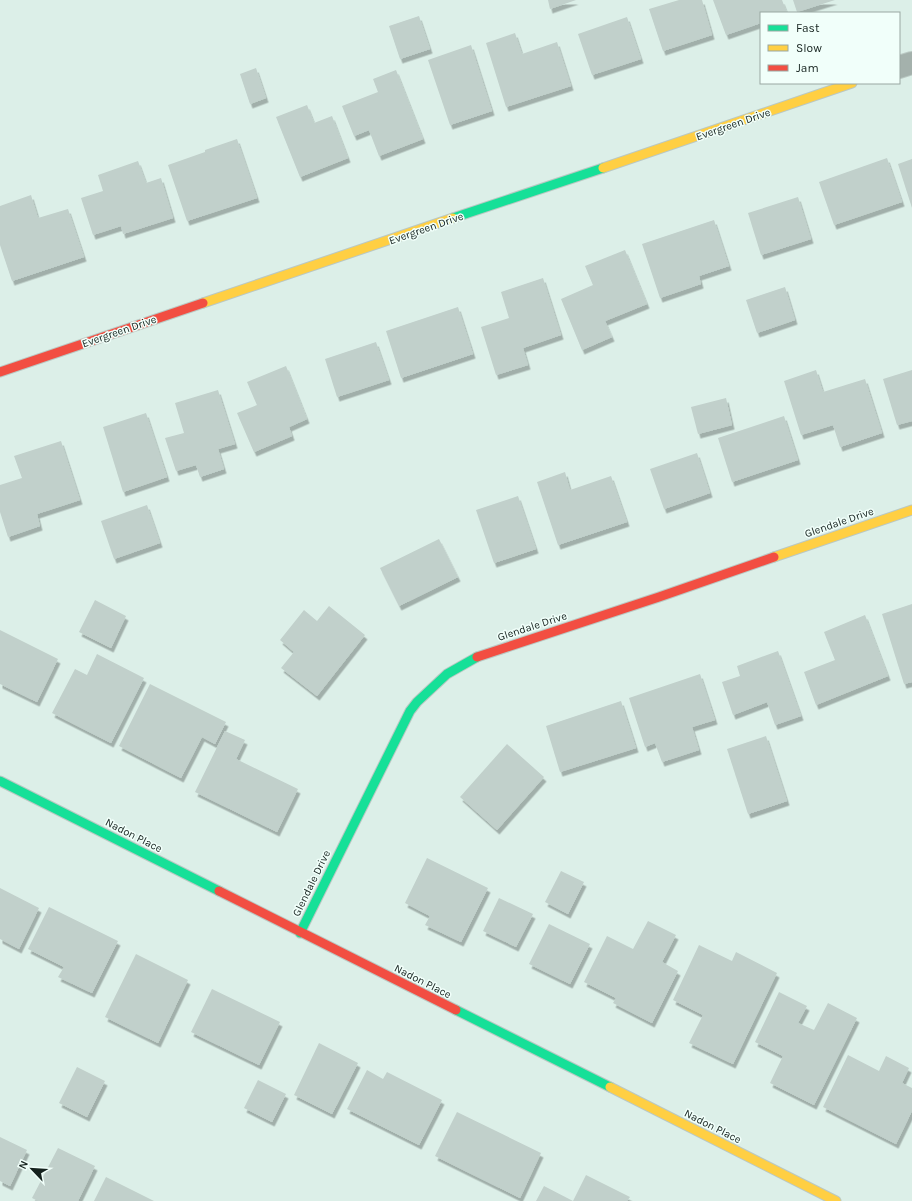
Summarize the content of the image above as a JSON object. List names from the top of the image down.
{
  "streets": {
    "street": ["Evergreen Drive", "Glendale Drive", "Nadon Place"]
  },
  "crossings": [
    ["Glendale Drive", "Nadon Place"]
  ],
  "legend": ["Fast", "Slow", "Jam"],
  "north": "top left"
}
